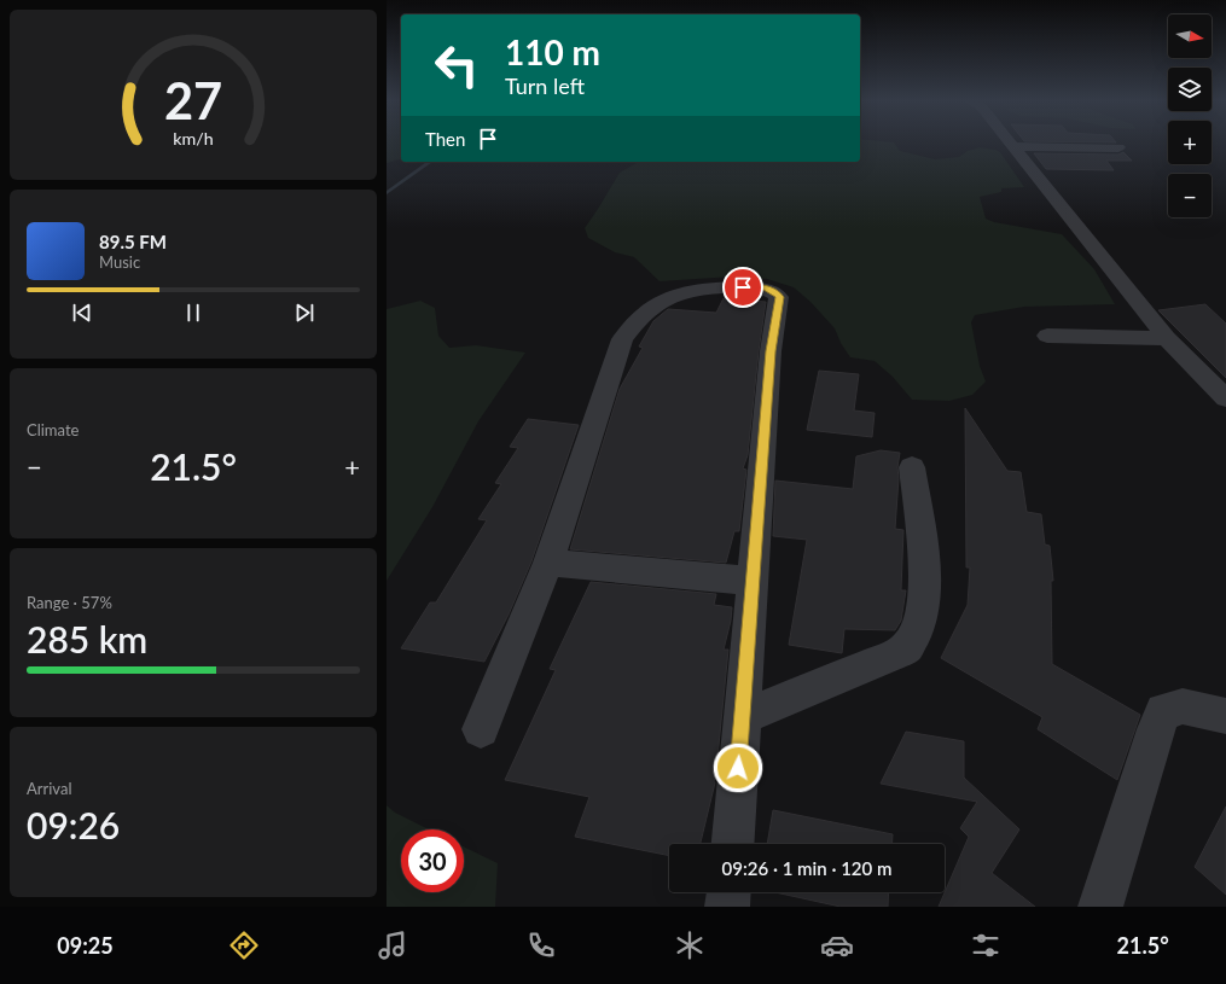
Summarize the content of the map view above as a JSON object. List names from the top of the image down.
{
  "north": "right",
  "page": {
    "map_buttons": ["+", "−"],
    "turn": ["110 m", "Turn left"],
    "then": "Then",
    "song": ["89.5 FM", "Music"],
    "tile": [
      "Climate",
      ["Range · 57%", "285 km"],
      ["Arrival", "09:26"]
    ],
    "heat": ["−", "21.5°", "+"],
    "limit": "30",
    "trip": "09:26 · 1 min · 120 m",
    "tabs": ["09:25", "21.5°"],
    "gauge": ["27", "km/h"]
  }
}
